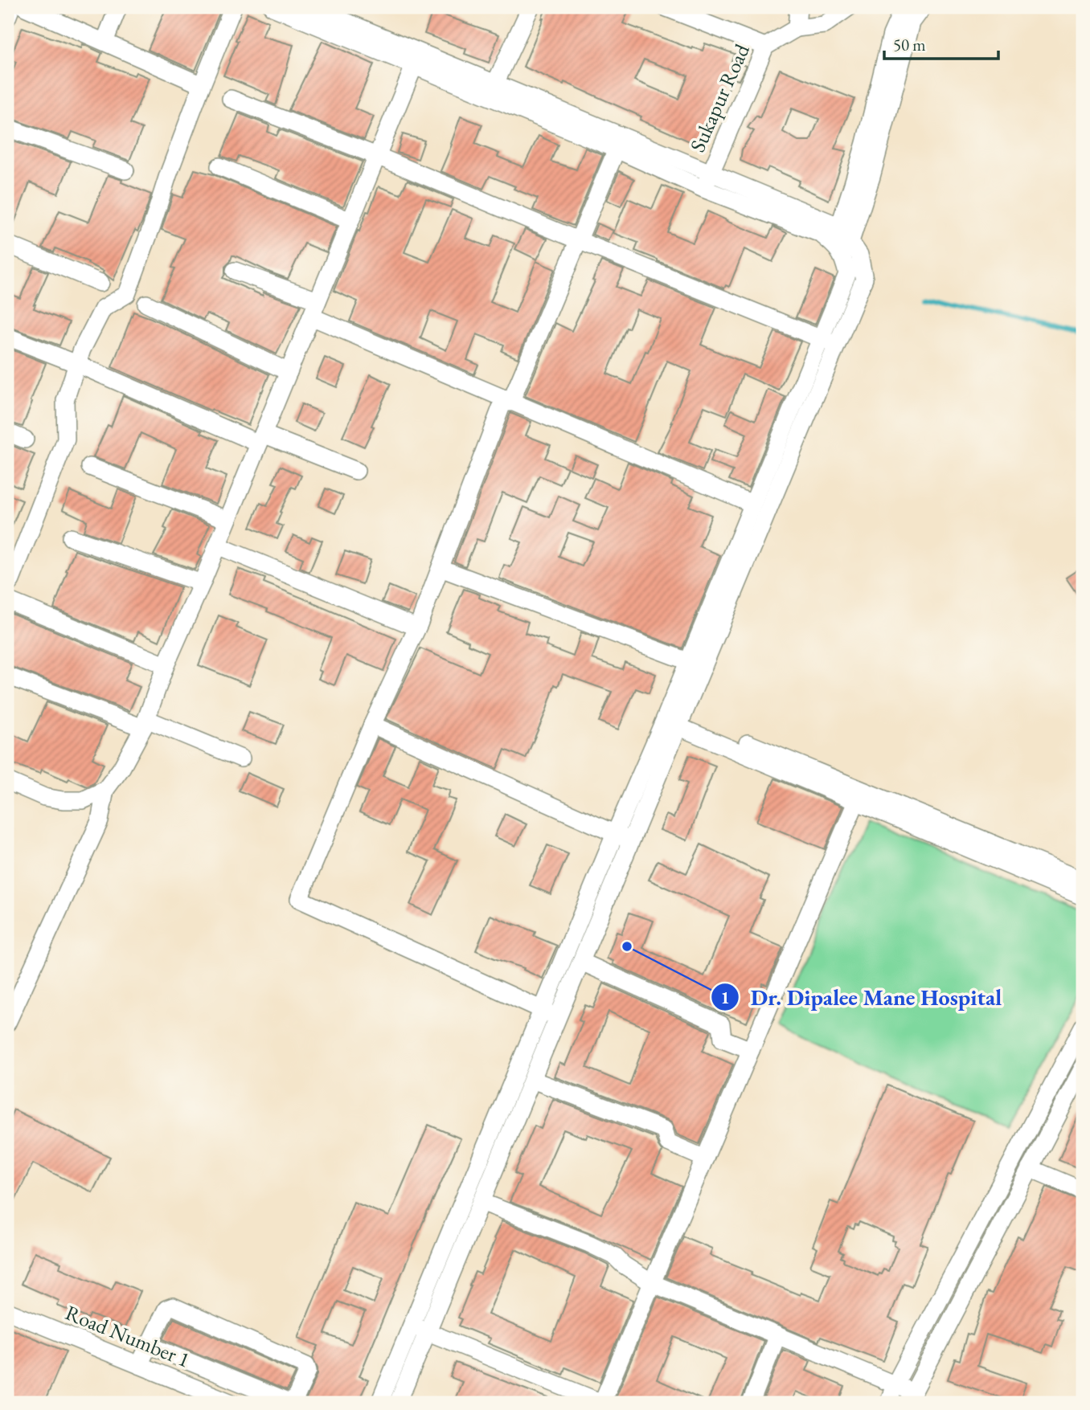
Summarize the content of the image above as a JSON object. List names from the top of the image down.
{
  "streets": {
    "street": ["Sukapur Road", "Road Number 1"]
  },
  "places": ["Dr. Dipalee Mane Hospital"],
  "scale_bar": "50 m"
}
